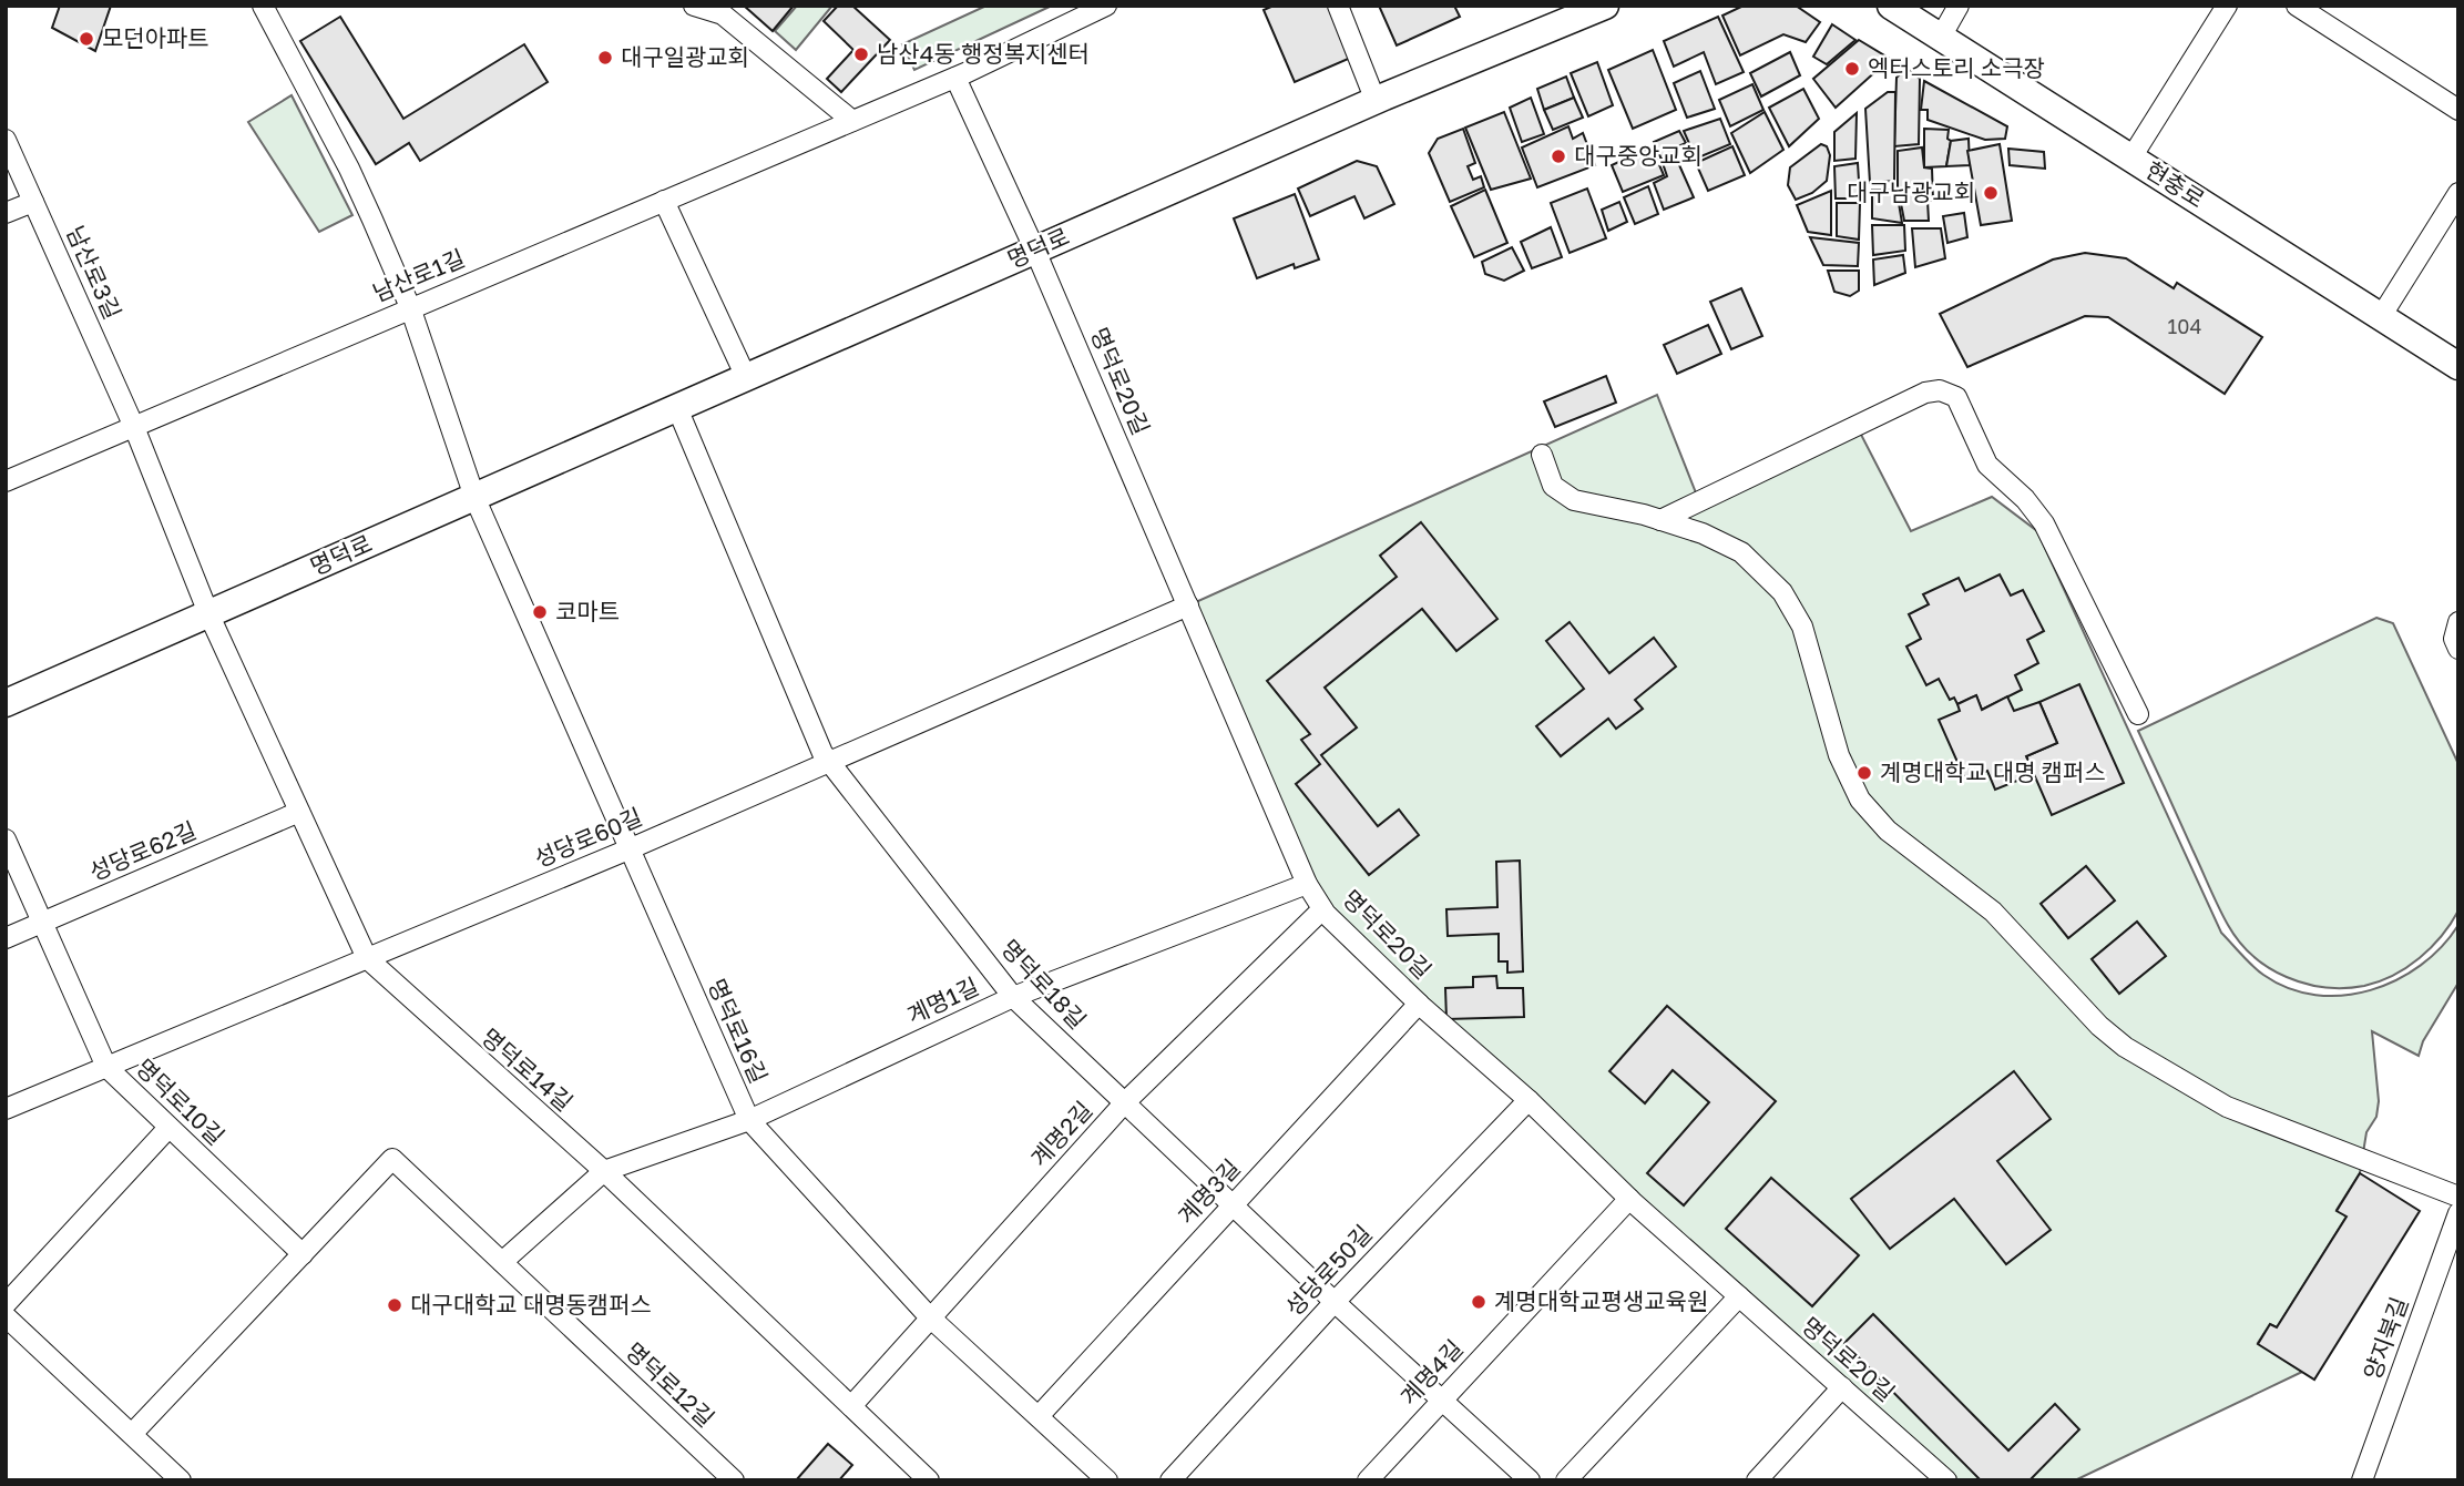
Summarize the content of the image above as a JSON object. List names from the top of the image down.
{
  "streets": {
    "main road": ["현충로", "명덕로"],
    "street": [
      "남산로3길",
      "남산로1길",
      "명덕로20길",
      "성당로60길",
      "성당로62길",
      "명덕로18길",
      "계명1길",
      "명덕로16길",
      "명덕로14길",
      "명덕로10길",
      "계명2길",
      "계명3길",
      "성당로50길",
      "양지북길",
      "계명4길",
      "명덕로12길"
    ]
  },
  "crossings": [
    ["명덕로", "명덕로20길"],
    ["명덕로", "명덕로18길"],
    ["명덕로", "명덕로16길"],
    ["명덕로", "명덕로14길"],
    ["남산로3길", "남산로1길"],
    ["남산로1길", "명덕로20길"],
    ["명덕로20길", "성당로60길"],
    ["명덕로20길", "계명1길"],
    ["명덕로20길", "계명2길"],
    ["명덕로20길", "계명3길"],
    ["명덕로20길", "성당로50길"],
    ["명덕로20길", "계명4길"],
    ["성당로60길", "명덕로18길"],
    ["성당로60길", "명덕로16길"],
    ["성당로60길", "명덕로14길"],
    ["성당로60길", "명덕로10길"],
    ["성당로62길", "명덕로14길"],
    ["성당로62길", "명덕로10길"],
    ["명덕로18길", "계명1길"],
    ["명덕로18길", "계명2길"],
    ["명덕로18길", "계명3길"],
    ["명덕로18길", "성당로50길"],
    ["명덕로18길", "계명4길"],
    ["계명1길", "명덕로16길"],
    ["계명1길", "명덕로14길"],
    ["명덕로16길", "계명2길"],
    ["명덕로16길", "계명3길"],
    ["명덕로14길", "계명2길"],
    ["명덕로10길", "명덕로12길"]
  ],
  "places": [
    "모던아파트",
    "남산4동 행정복지센터",
    "대구일광교회",
    "엑터스토리 소극장",
    "대구중앙교회",
    "대구남광교회",
    "코마트",
    "계명대학교 대명 캠퍼스",
    "계명대학교평생교육원",
    "대구대학교 대명동캠퍼스"
  ],
  "house_numbers": ["104"]
}
